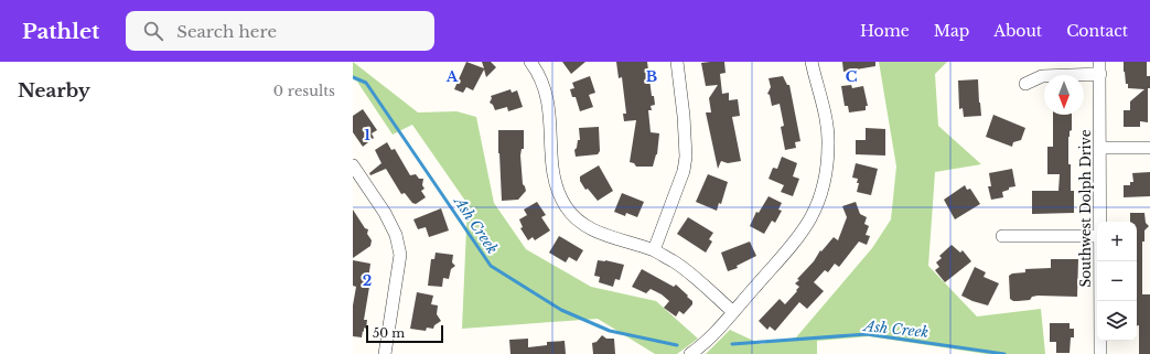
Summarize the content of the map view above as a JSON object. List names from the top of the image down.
{
  "streets": {
    "street": ["Southwest Dolph Drive"]
  },
  "water": ["Ash Creek"],
  "scale_bar": "50 m",
  "north": "bottom",
  "page": {
    "header": "Pathlet",
    "search": "Search here",
    "nav": [
      "Home",
      "Map",
      "About",
      "Contact"
    ],
    "heading": ["Nearby", "0 results"],
    "map_buttons": ["+", "−"],
    "scale": "50 m"
  },
  "grid": {
    "columns": ["A", "B", "C"],
    "rows": ["1", "2"]
  }
}
